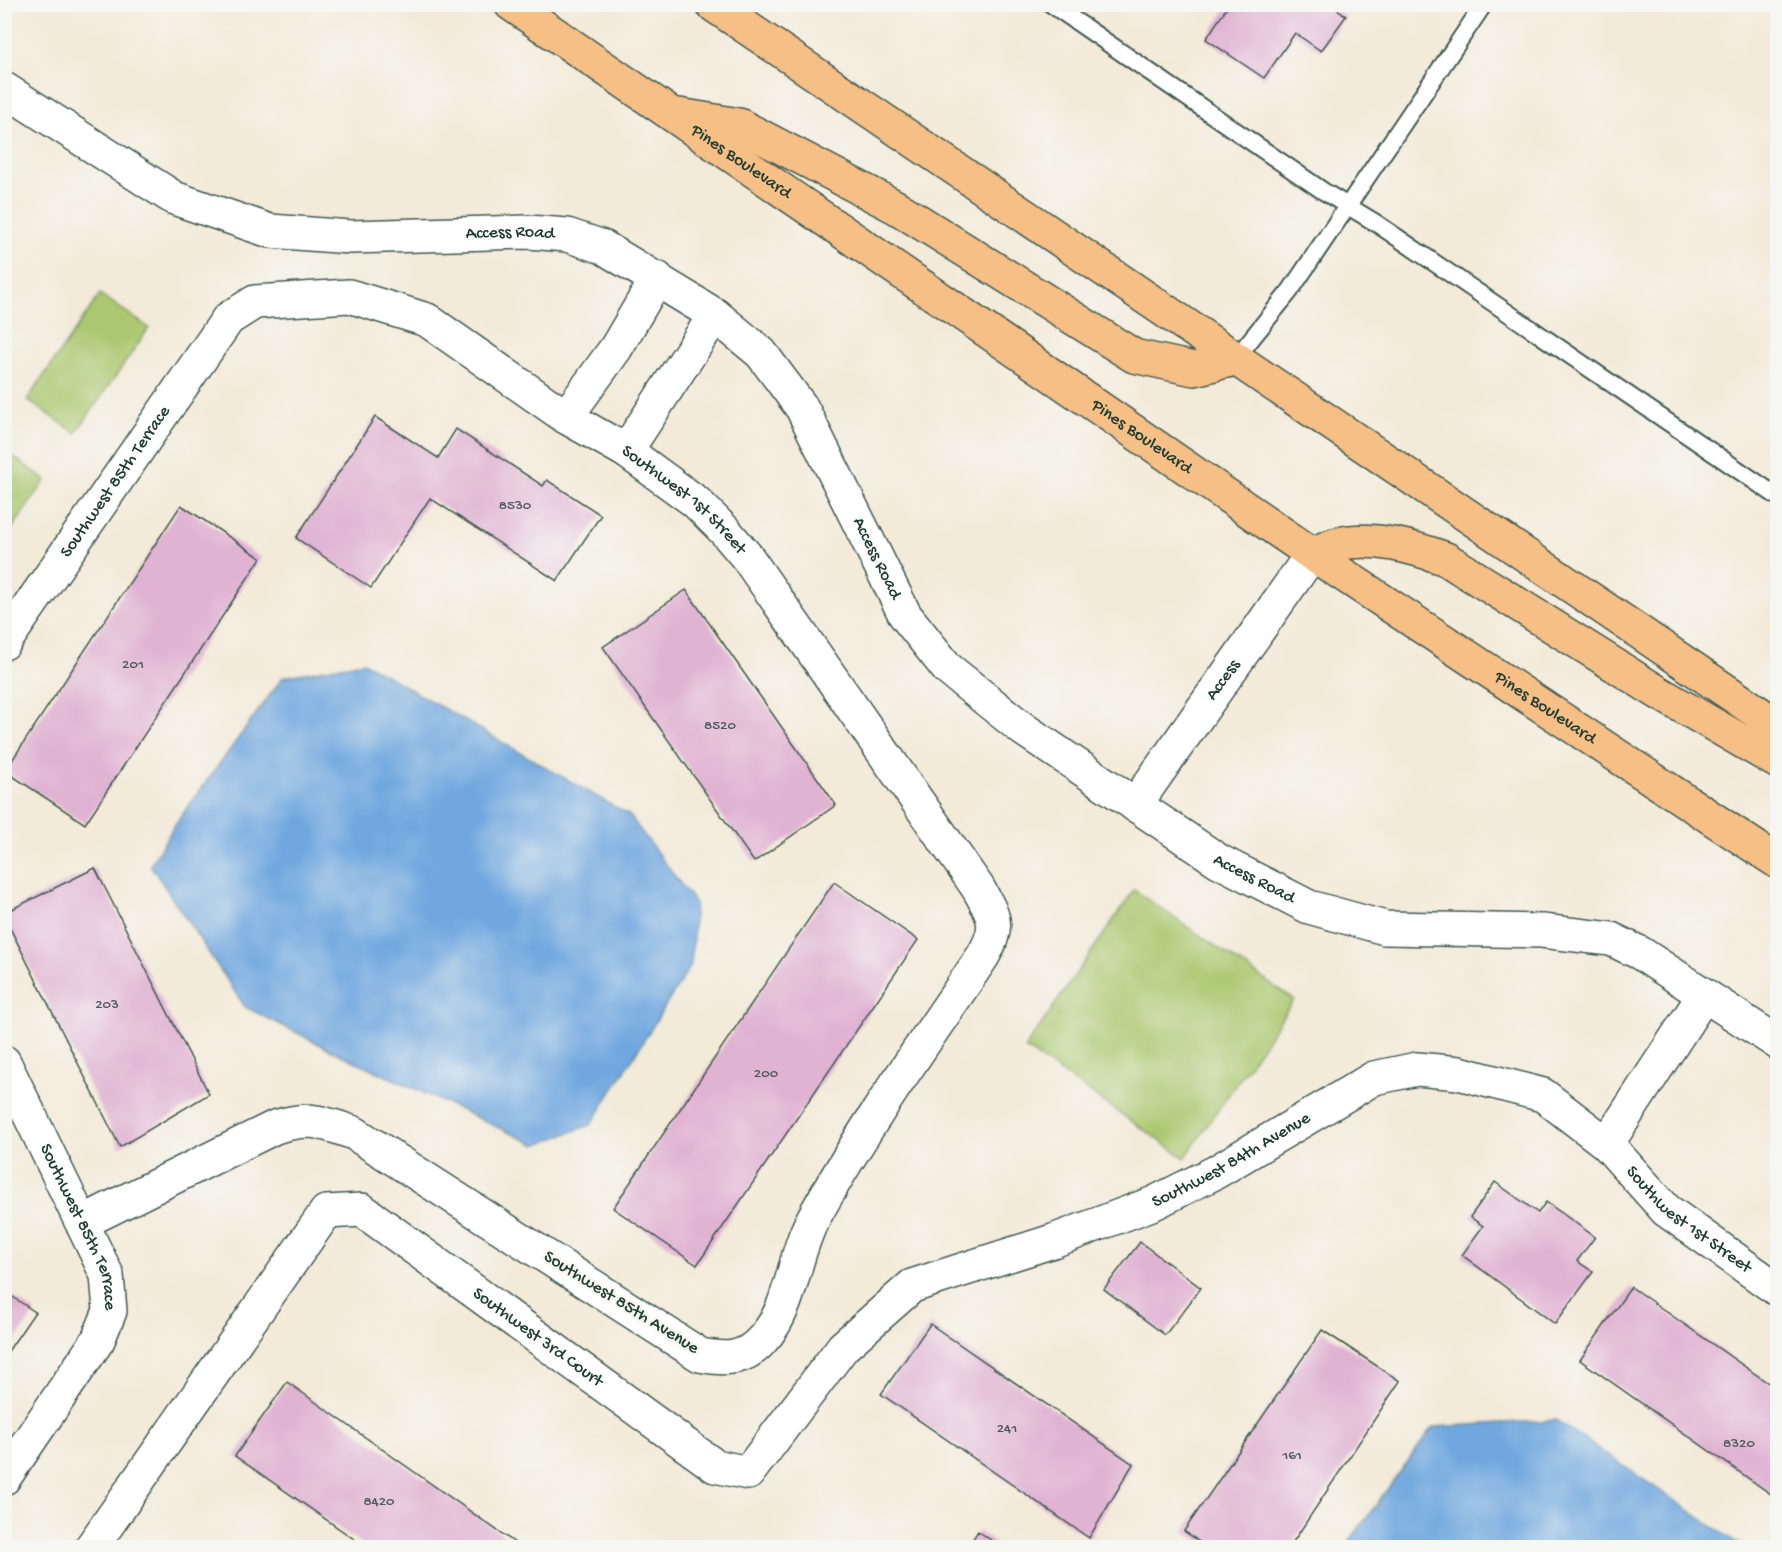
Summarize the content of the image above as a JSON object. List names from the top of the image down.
{
  "streets": {
    "highway": ["Pines Boulevard"],
    "street": [
      "Access Road",
      "Southwest 85th Terrace",
      "Southwest 1st Street",
      "Access",
      "Southwest 84th Avenue",
      "Southwest 85th Avenue",
      "Southwest 3rd Court"
    ]
  },
  "crossings": [
    ["Pines Boulevard", "Access"],
    ["Access Road", "Access"],
    ["Southwest 85th Terrace", "Southwest 1st Street"],
    ["Southwest 85th Terrace", "Southwest 85th Avenue"],
    ["Southwest 1st Street", "Southwest 84th Avenue"],
    ["Southwest 1st Street", "Southwest 85th Avenue"],
    ["Southwest 84th Avenue", "Southwest 3rd Court"]
  ],
  "house_numbers": [
    "8530",
    "201",
    "8520",
    "203",
    "200",
    "241",
    "8320",
    "161",
    "8420"
  ]
}
